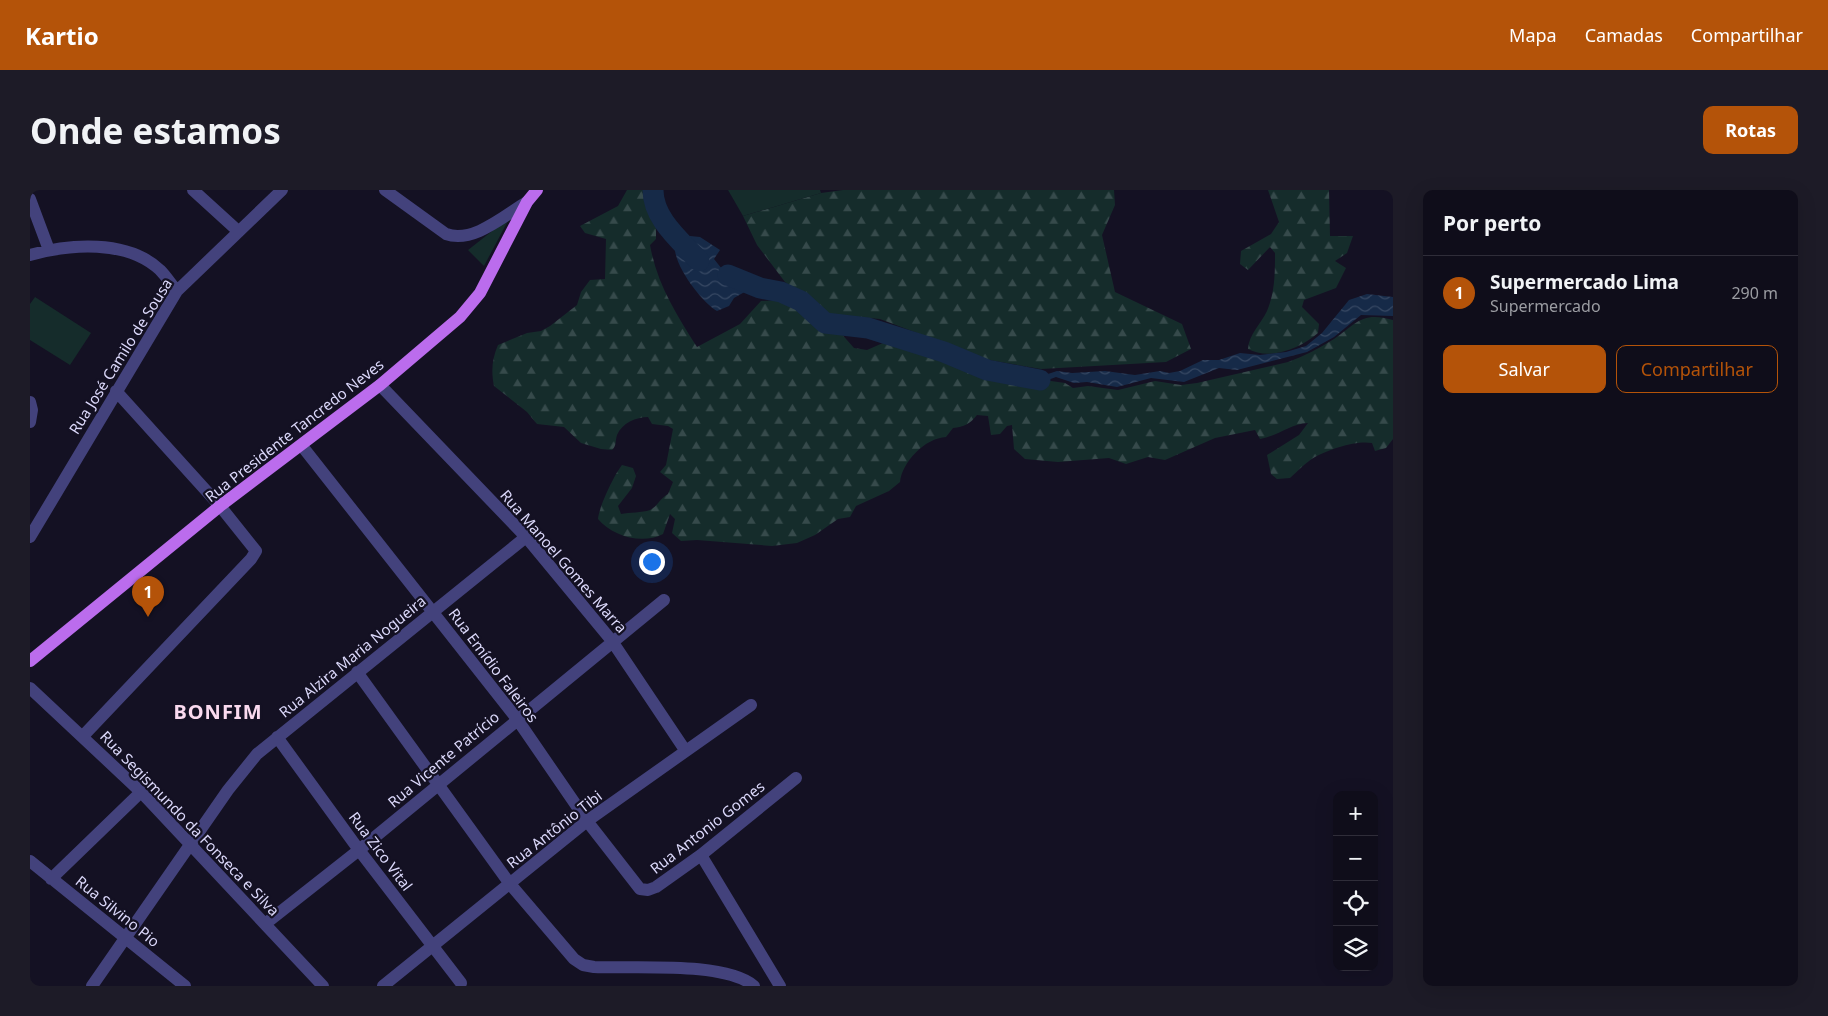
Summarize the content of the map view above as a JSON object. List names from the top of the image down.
{
  "streets": {
    "main road": ["Rua Presidente Tancredo Neves"],
    "street": [
      "Rua José Camilo de Sousa",
      "Rua Manoel Gomes Marra",
      "Rua Alzira Maria Nogueira",
      "Rua Emídio Faleiros",
      "Rua Vicente Patrício",
      "Rua Segismundo da Fonseca e Silva",
      "Rua Antonio Gomes",
      "Rua Antônio Tibi",
      "Rua Zico Vital",
      "Rua Silvino Pio"
    ]
  },
  "crossings": [
    ["Rua Presidente Tancredo Neves", "Rua Manoel Gomes Marra"],
    ["Rua Presidente Tancredo Neves", "Rua Emídio Faleiros"],
    ["Rua Manoel Gomes Marra", "Rua Alzira Maria Nogueira"],
    ["Rua Manoel Gomes Marra", "Rua Vicente Patrício"],
    ["Rua Manoel Gomes Marra", "Rua Antônio Tibi"],
    ["Rua Alzira Maria Nogueira", "Rua Emídio Faleiros"],
    ["Rua Alzira Maria Nogueira", "Rua Segismundo da Fonseca e Silva"],
    ["Rua Alzira Maria Nogueira", "Rua Zico Vital"],
    ["Rua Alzira Maria Nogueira", "Rua Silvino Pio"],
    ["Rua Emídio Faleiros", "Rua Vicente Patrício"],
    ["Rua Emídio Faleiros", "Rua Antonio Gomes"],
    ["Rua Emídio Faleiros", "Rua Antônio Tibi"],
    ["Rua Vicente Patrício", "Rua Segismundo da Fonseca e Silva"],
    ["Rua Vicente Patrício", "Rua Zico Vital"],
    ["Rua Antônio Tibi", "Rua Zico Vital"]
  ],
  "districts": ["BONFIM"],
  "page": {
    "header": "Kartio",
    "nav": ["Mapa", "Camadas", "Compartilhar"],
    "buttons": [
      "Rotas",
      ["Salvar", "Compartilhar"]
    ],
    "title": "Onde estamos",
    "heading": "Por perto",
    "list": [
      {
        "mark": "1",
        "name": "Supermercado Lima",
        "note": "Supermercado",
        "value": "290 m"
      }
    ],
    "pins": "1",
    "map_buttons": ["+", "−"]
  }
}
